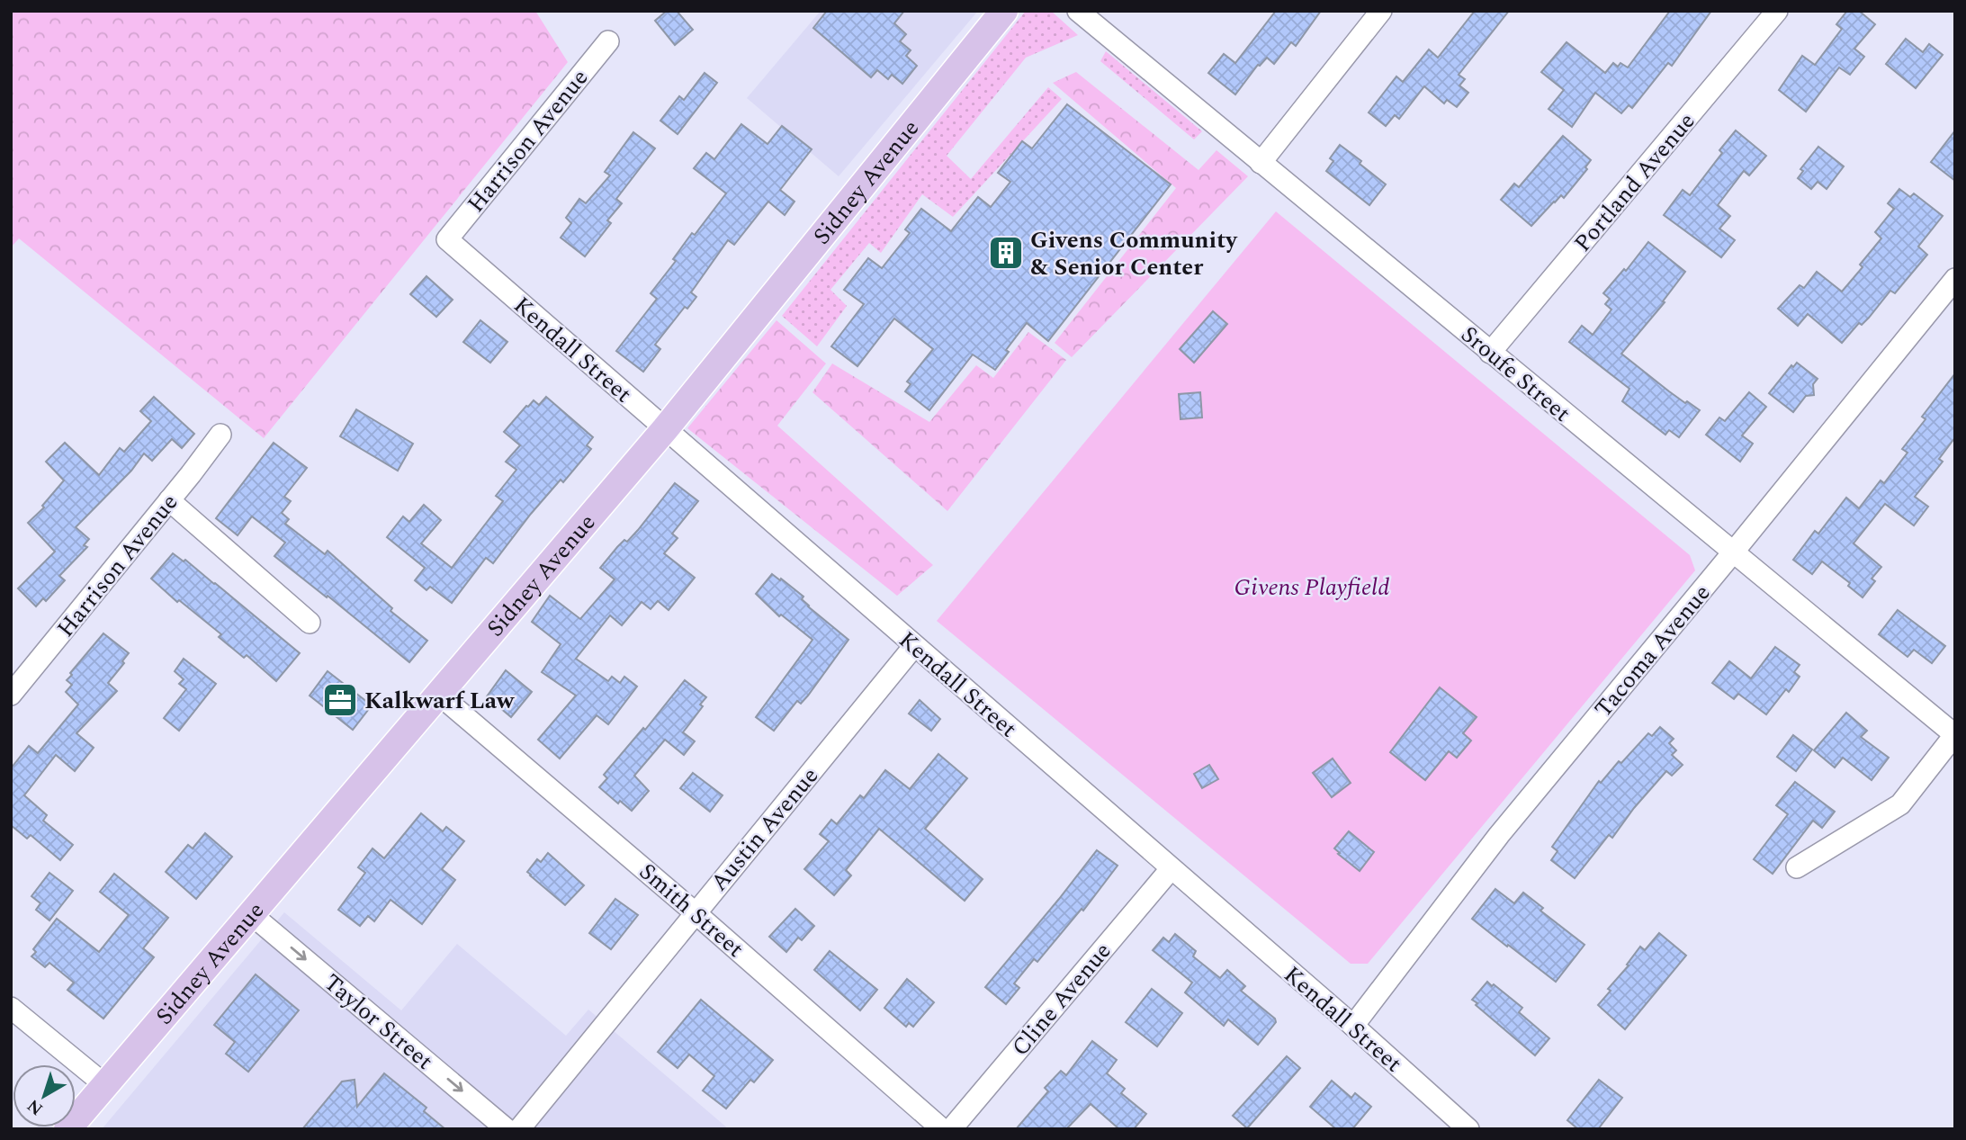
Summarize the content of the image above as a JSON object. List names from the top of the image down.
{
  "streets": {
    "main road": ["Sidney Avenue"],
    "street": [
      "Harrison Avenue",
      "Portland Avenue",
      "Kendall Street",
      "Sroufe Street",
      "Tacoma Avenue",
      "Austin Avenue",
      "Smith Street",
      "Cline Avenue",
      "Taylor Street"
    ]
  },
  "crossings": [
    ["Harrison Avenue", "Kendall Street"],
    ["Sidney Avenue", "Kendall Street"],
    ["Sidney Avenue", "Smith Street"],
    ["Sidney Avenue", "Taylor Street"],
    ["Portland Avenue", "Sroufe Street"],
    ["Kendall Street", "Tacoma Avenue"],
    ["Kendall Street", "Austin Avenue"],
    ["Kendall Street", "Cline Avenue"],
    ["Sroufe Street", "Tacoma Avenue"],
    ["Austin Avenue", "Smith Street"]
  ],
  "one_way": ["Taylor Street"],
  "parks": ["Givens Playfield"],
  "places": {
    "building": ["Givens Community & Senior Center"],
    "office": ["Kalkwarf Law"]
  },
  "north": "bottom left"
}
